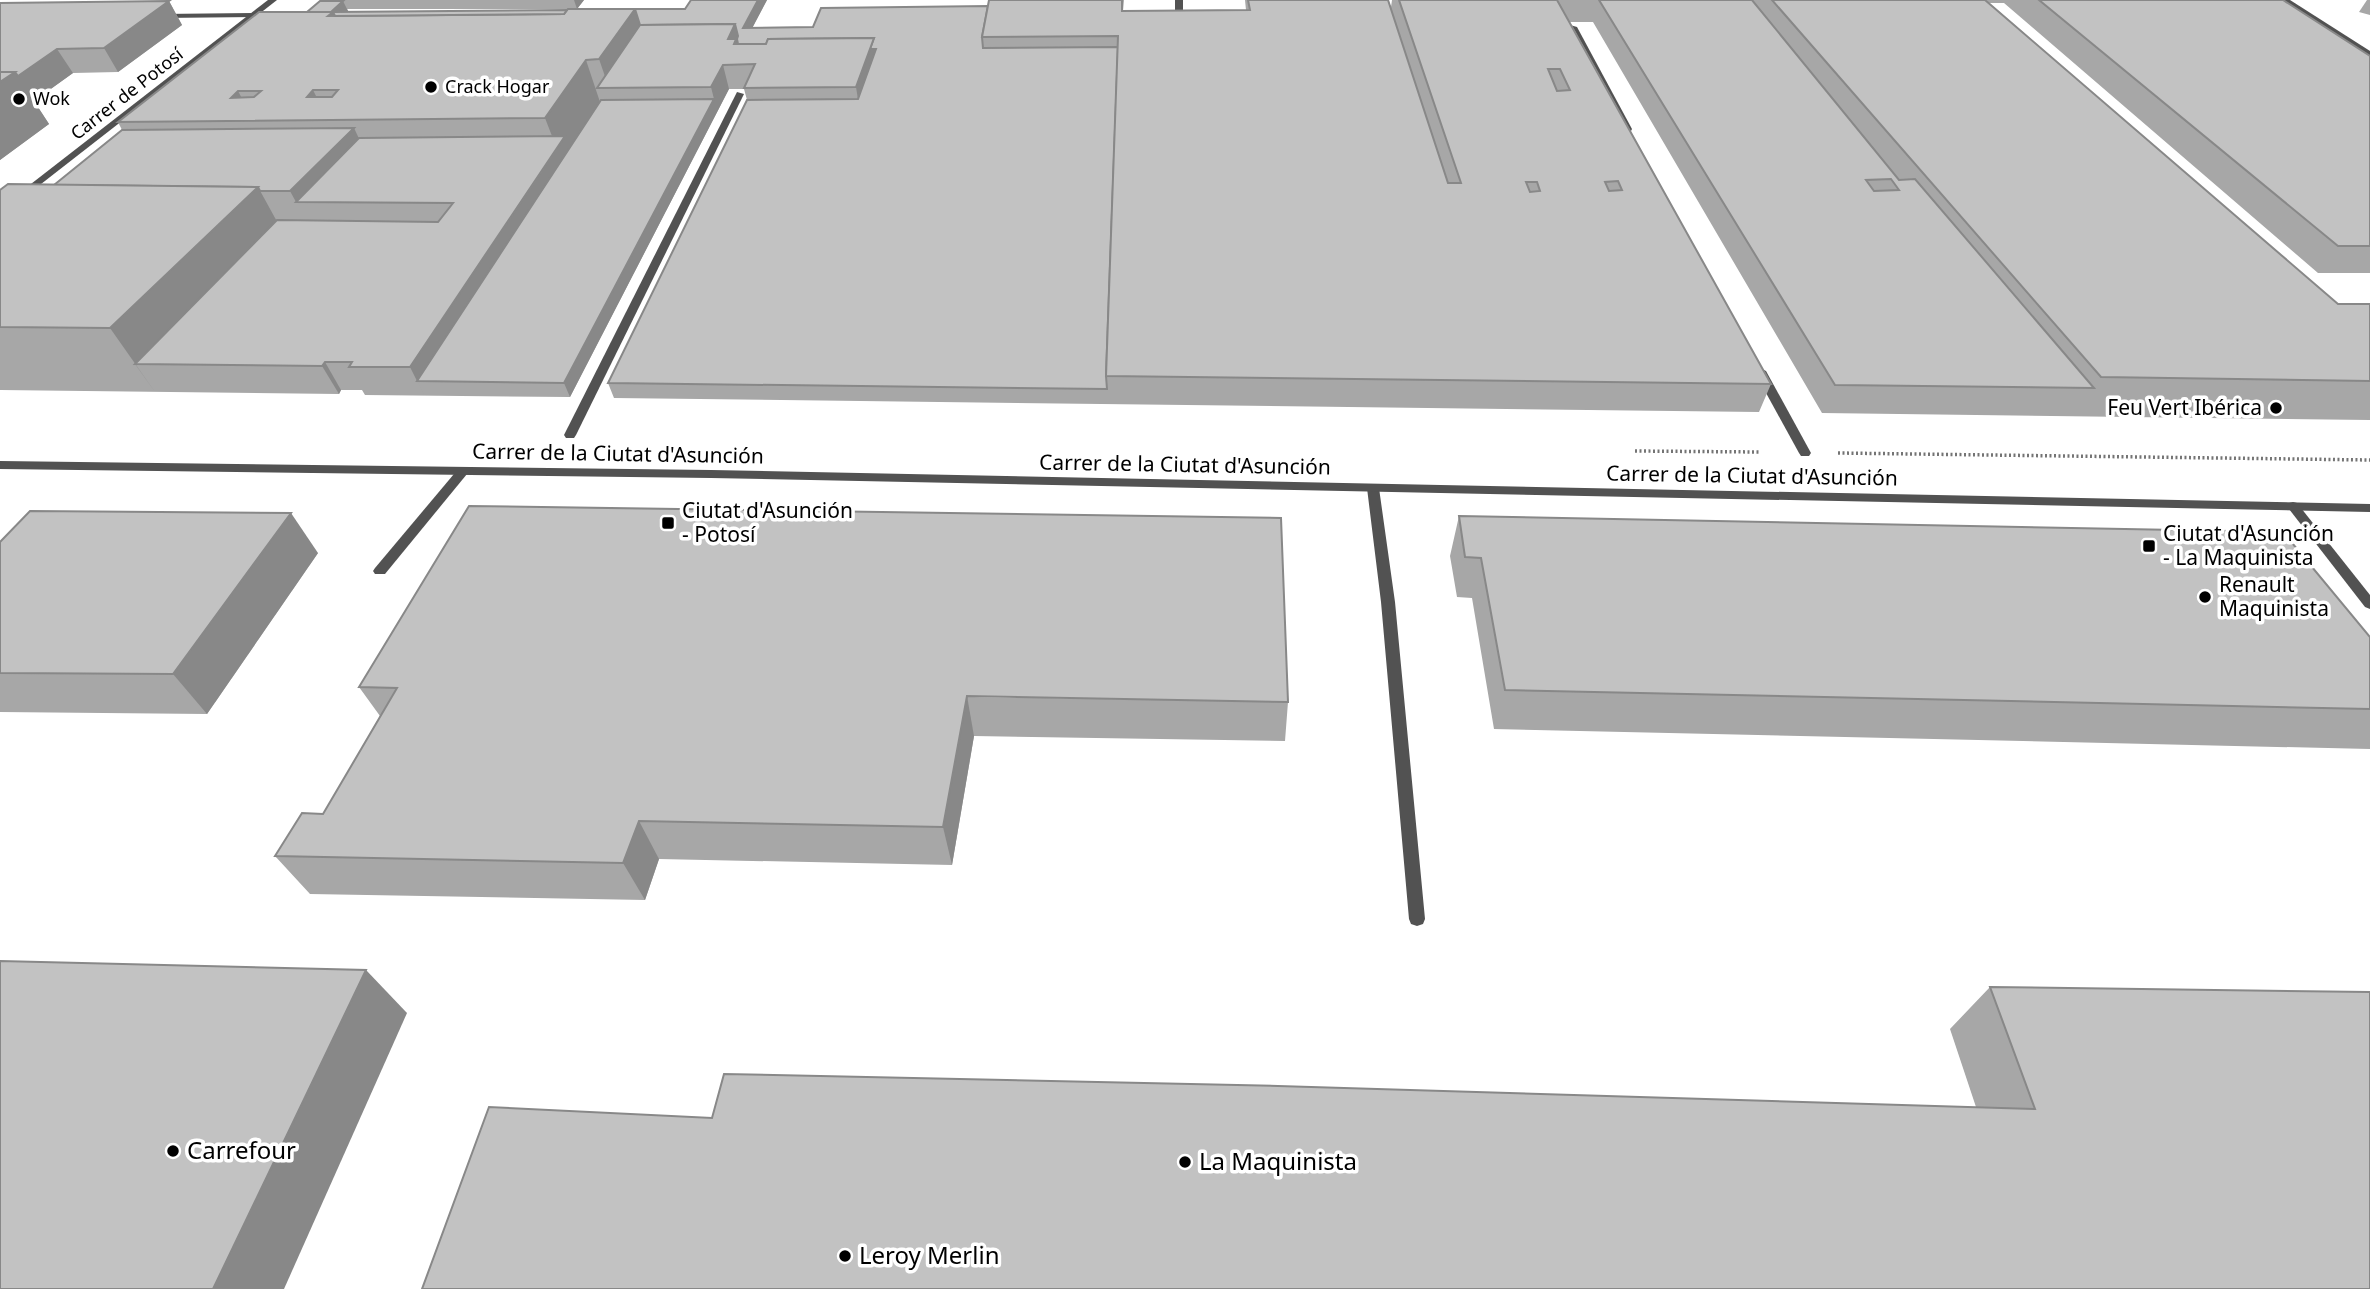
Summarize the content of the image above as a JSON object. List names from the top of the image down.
{
  "streets": {
    "street": ["Carrer de Potosí", "Carrer de la Ciutat d'Asunción"]
  },
  "places": {
    "other": [
      "Crack Hogar",
      "Wok",
      "Feu Vert Ibérica",
      "Renault Maquinista",
      "Carrefour",
      "La Maquinista",
      "Leroy Merlin"
    ],
    "transit": ["Ciutat d'Asunción - Potosí", "Ciutat d'Asunción - La Maquinista"]
  }
}
